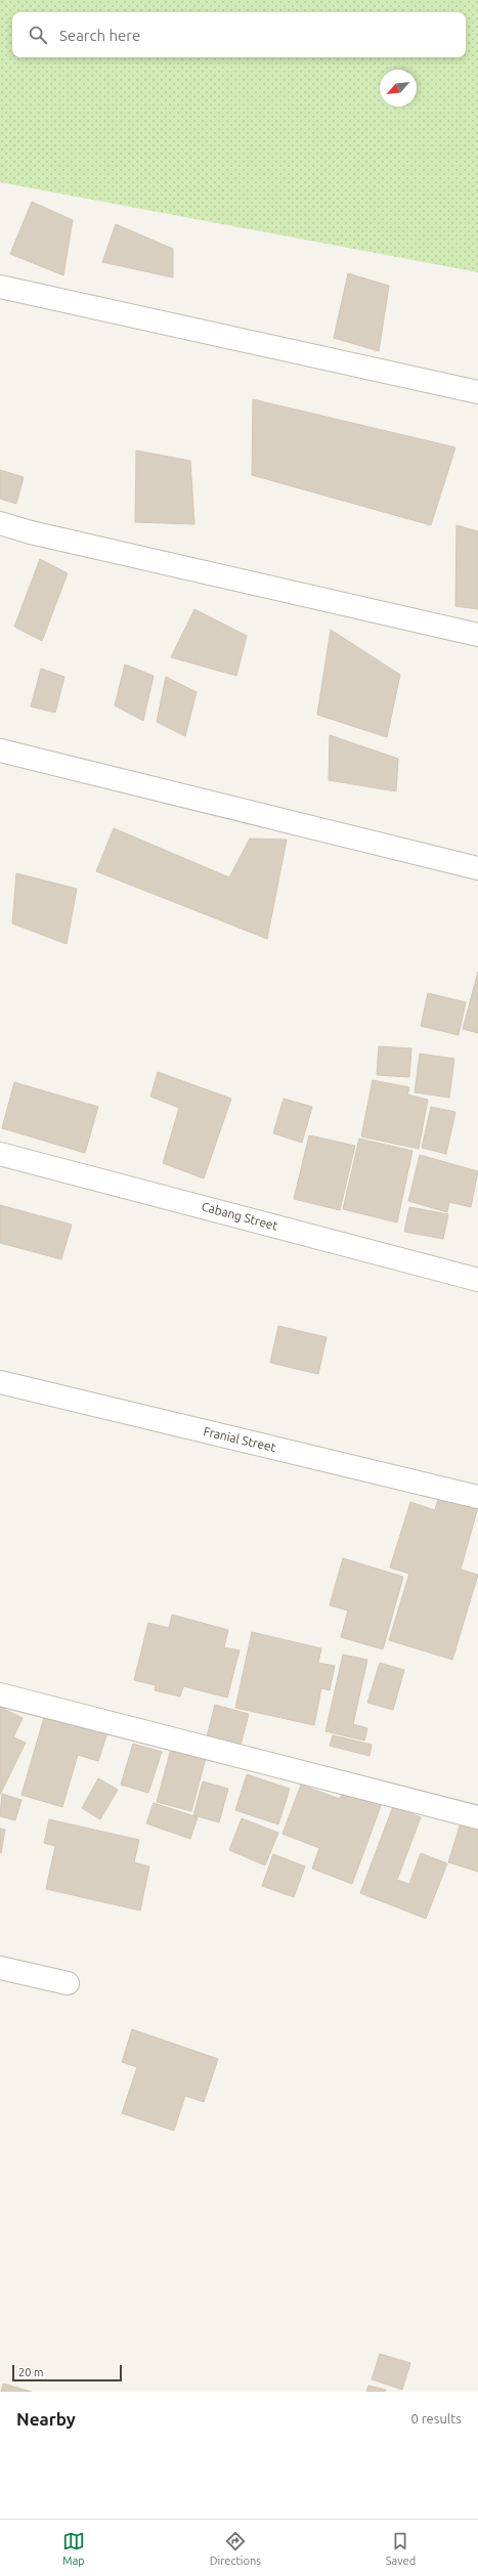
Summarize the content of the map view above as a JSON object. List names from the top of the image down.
{
  "streets": {
    "street": ["Cabang Street", "Franial Street"]
  },
  "scale_bar": "20 m",
  "north": "bottom left",
  "page": {
    "search": "Search here",
    "scale": "20 m",
    "heading": ["Nearby", "0 results"],
    "nav": ["Map", "Directions", "Saved"]
  }
}
